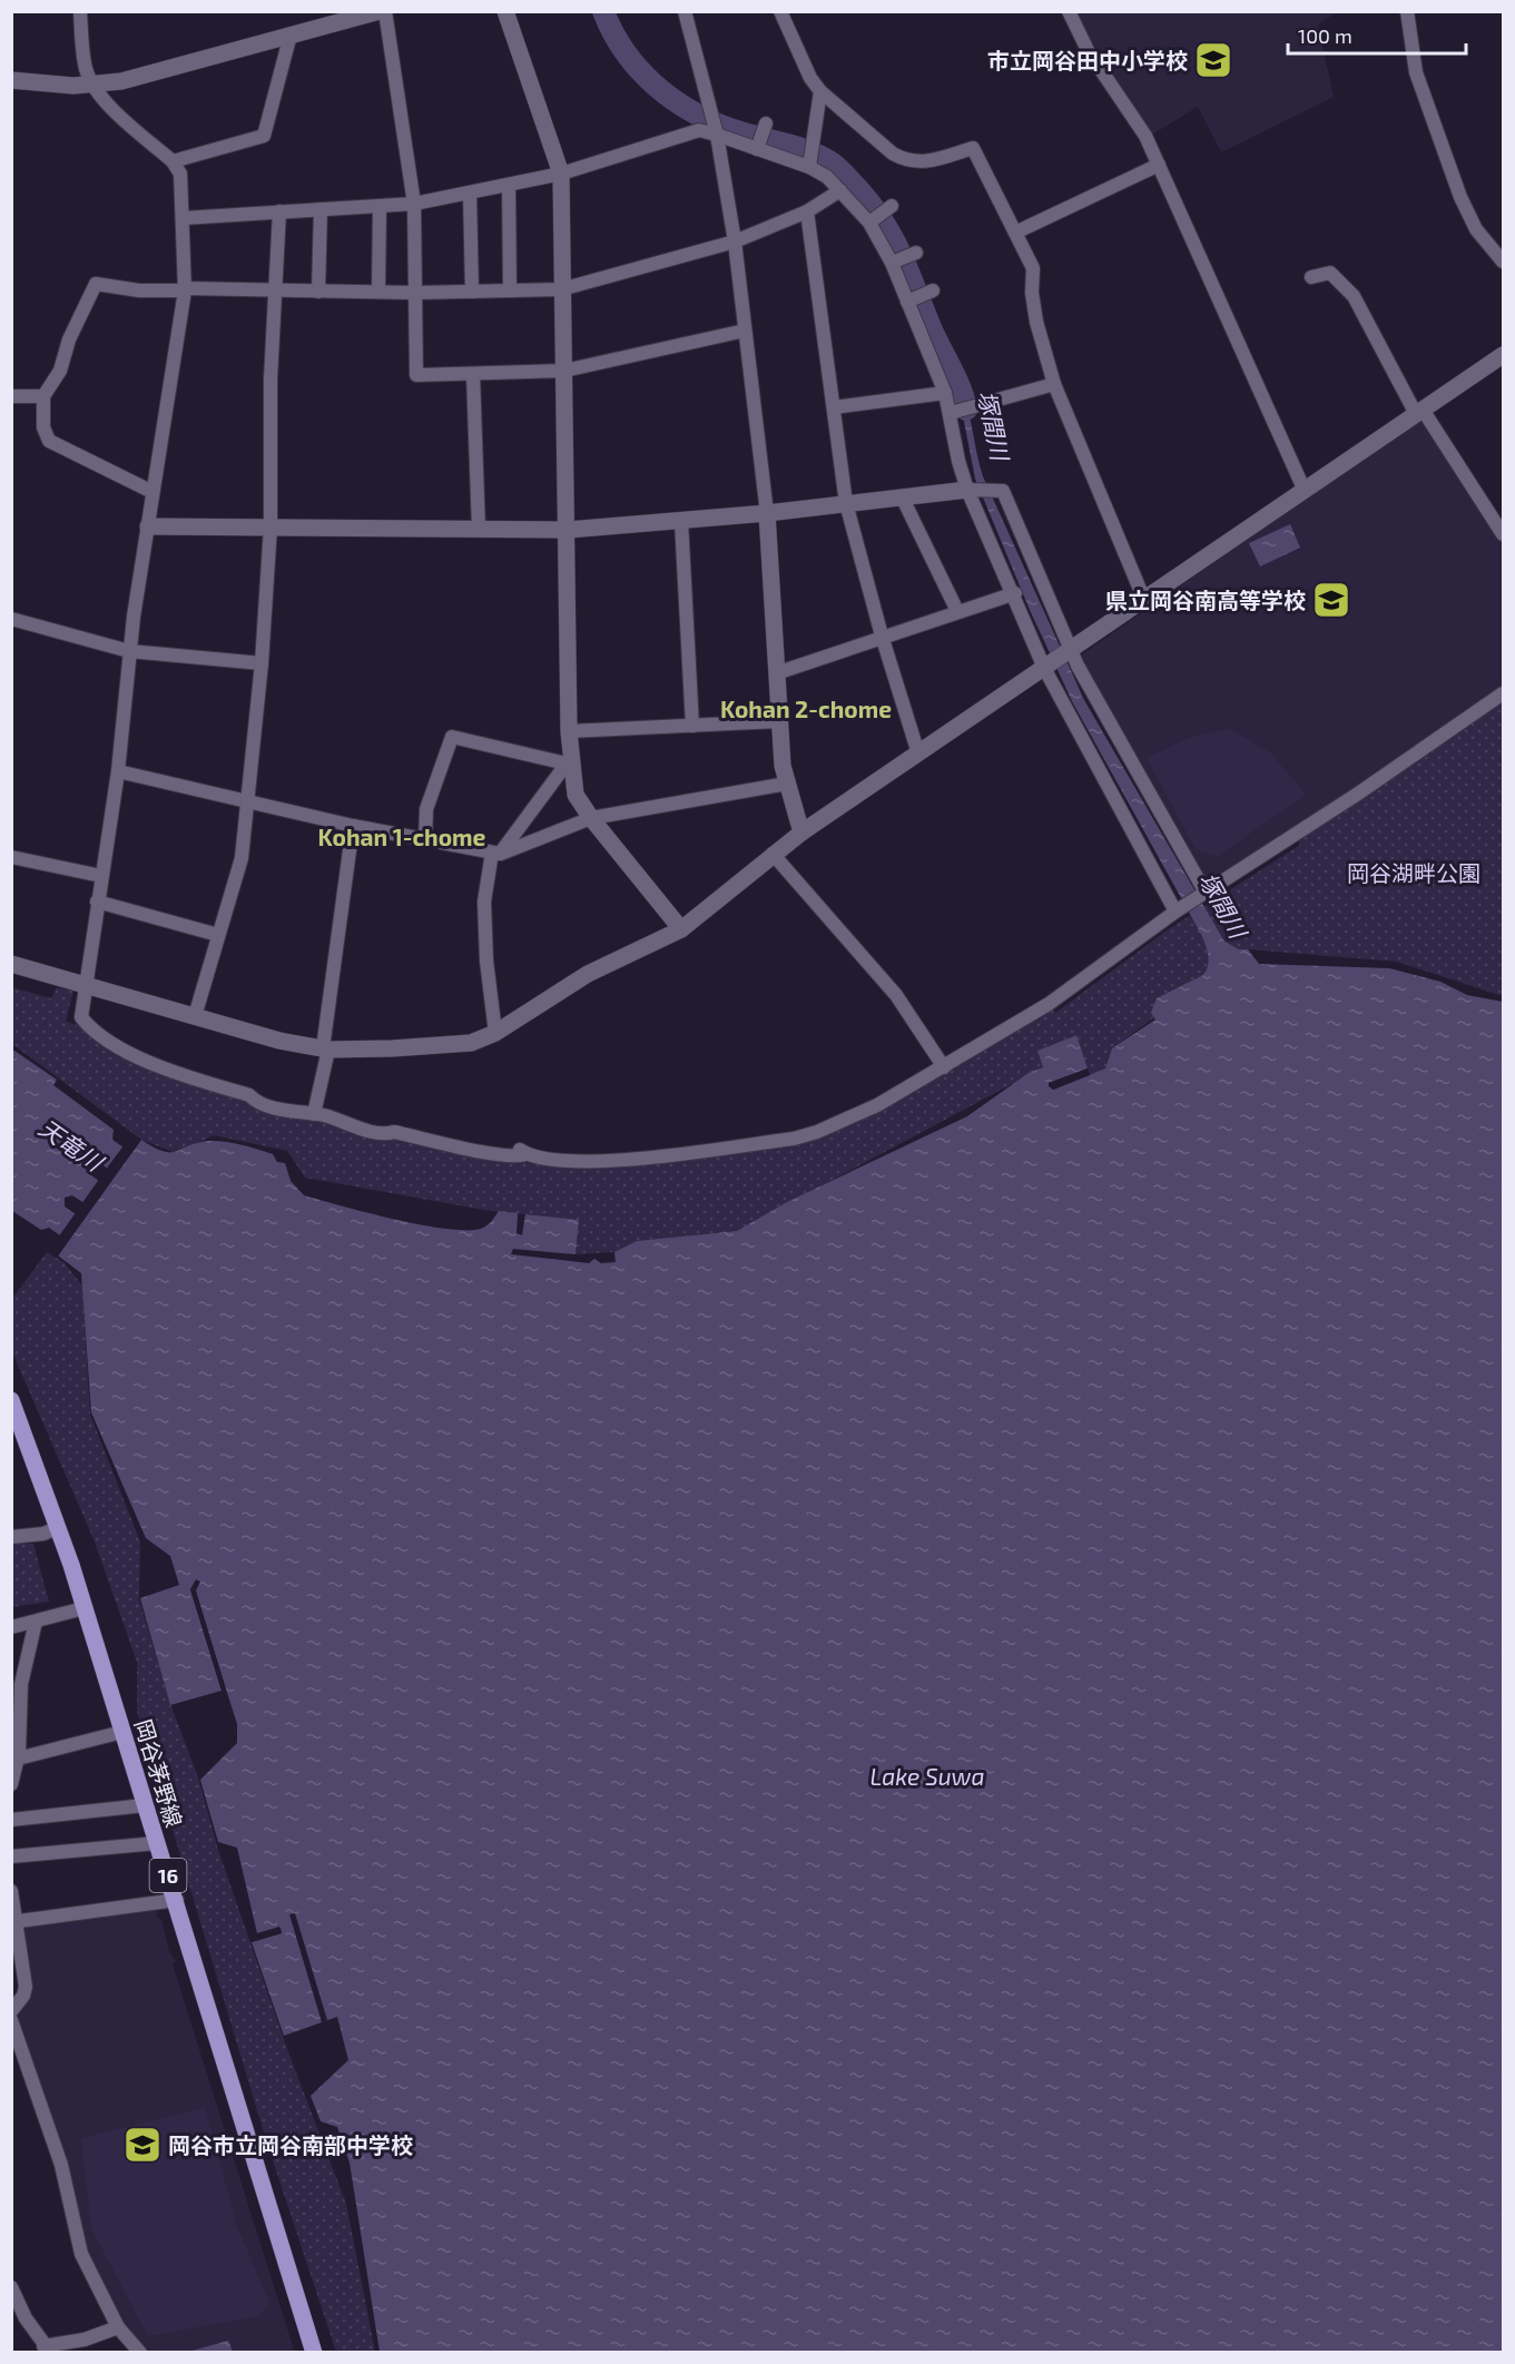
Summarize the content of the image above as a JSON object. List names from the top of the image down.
{
  "streets": {
    "main road": ["岡谷茅野線", "16"]
  },
  "districts": ["Kohan 2-chome", "Kohan 1-chome"],
  "water": ["塚間川", "天竜川", "Lake Suwa"],
  "parks": ["岡谷湖畔公園"],
  "places": {
    "school or university": ["市立岡谷田中小学校", "県立岡谷南高等学校", "岡谷市立岡谷南部中学校"]
  },
  "scale_bar": "100 m"
}
